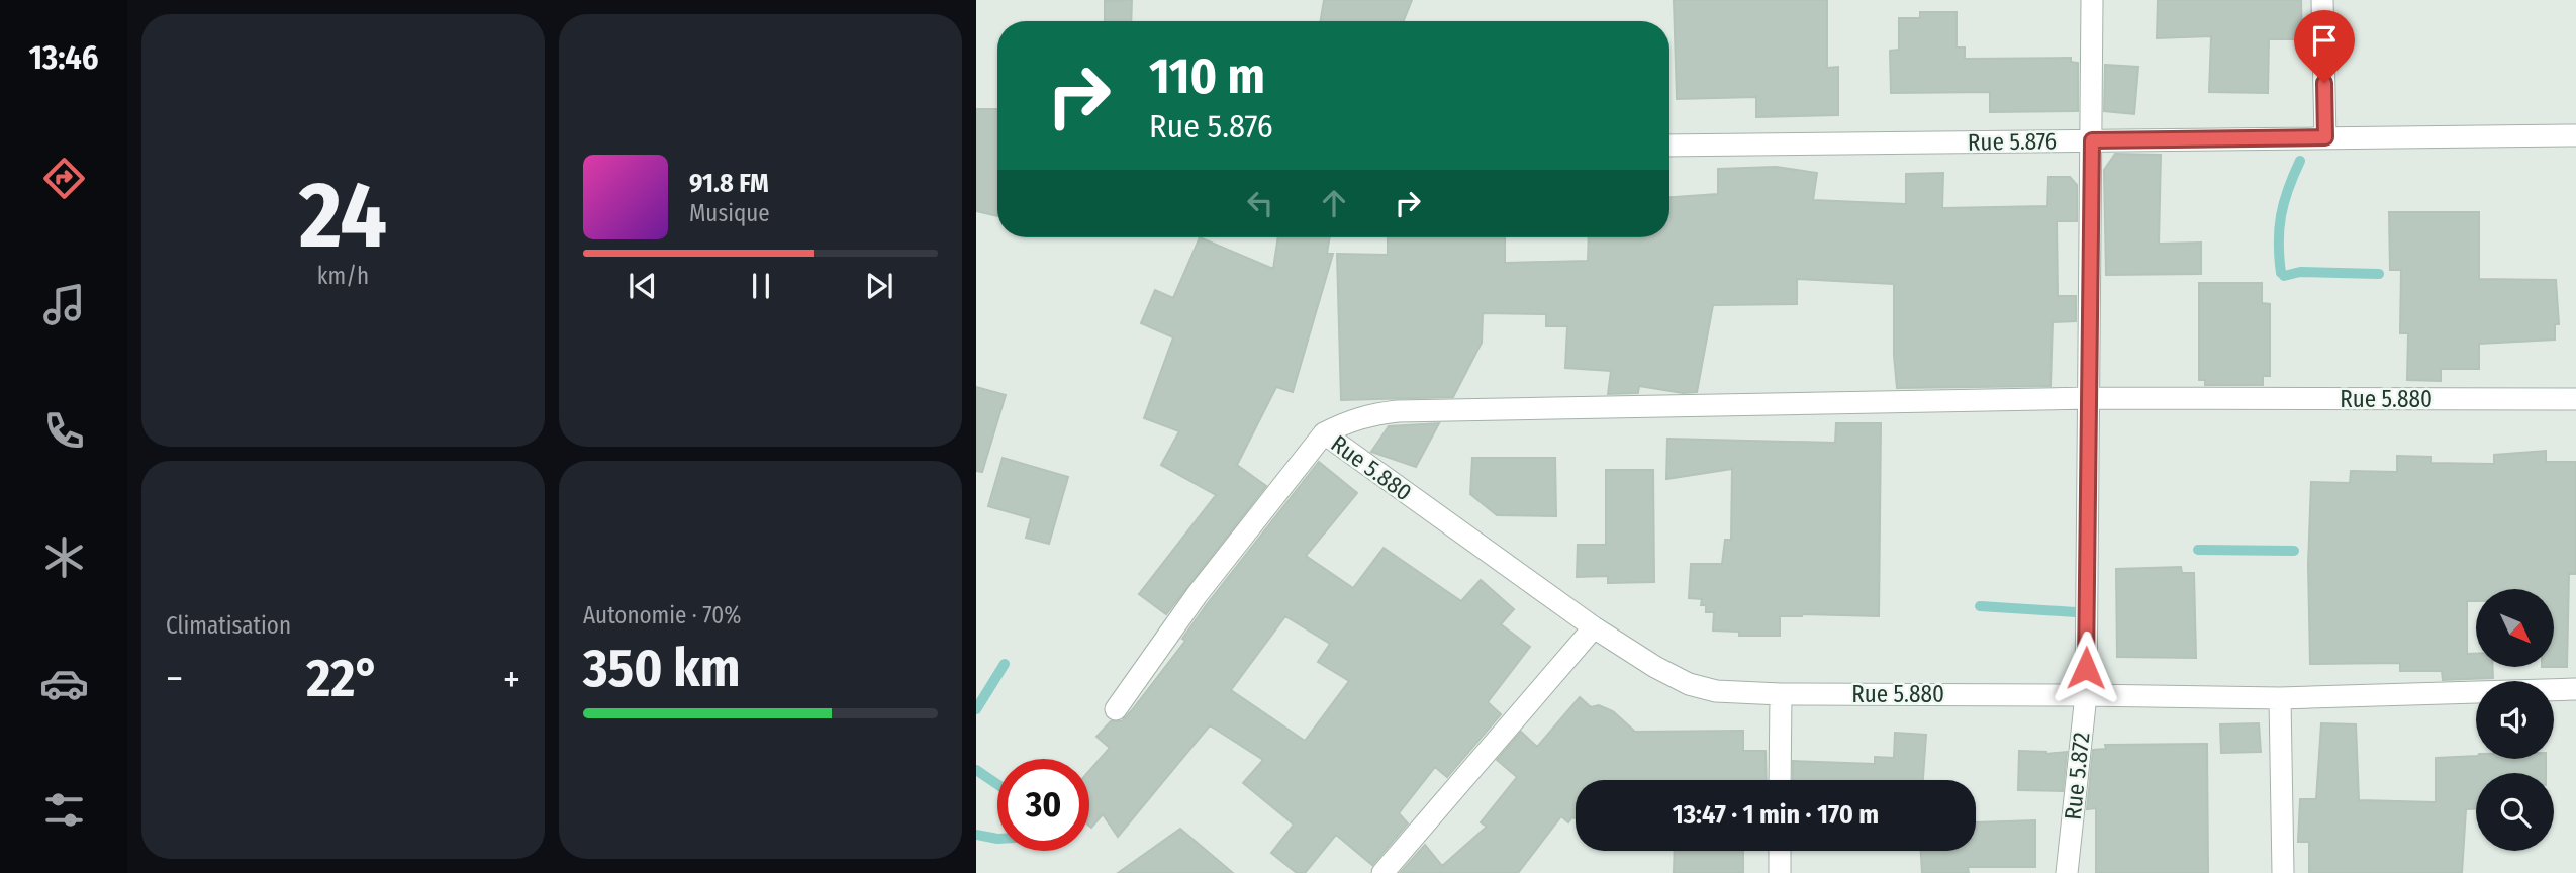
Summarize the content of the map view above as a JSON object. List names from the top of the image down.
{
  "streets": {
    "street": ["Rue 5.876", "Rue 5.880", "Rue 5.872"]
  },
  "crossings": [
    ["Rue 5.876", "Rue 5.872"],
    ["Rue 5.880", "Rue 5.872"]
  ],
  "north": "bottom right",
  "page": {
    "tabs": "13:46",
    "tile": [
      ["24", "km/h"],
      "Climatisation",
      ["Autonomie · 70%", "350 km"]
    ],
    "turn": ["110 m", "Rue 5.876"],
    "song": ["91.8 FM", "Musique"],
    "heat": ["−", "22°", "+"],
    "limit": "30",
    "trip": "13:47 · 1 min · 170 m"
  }
}
